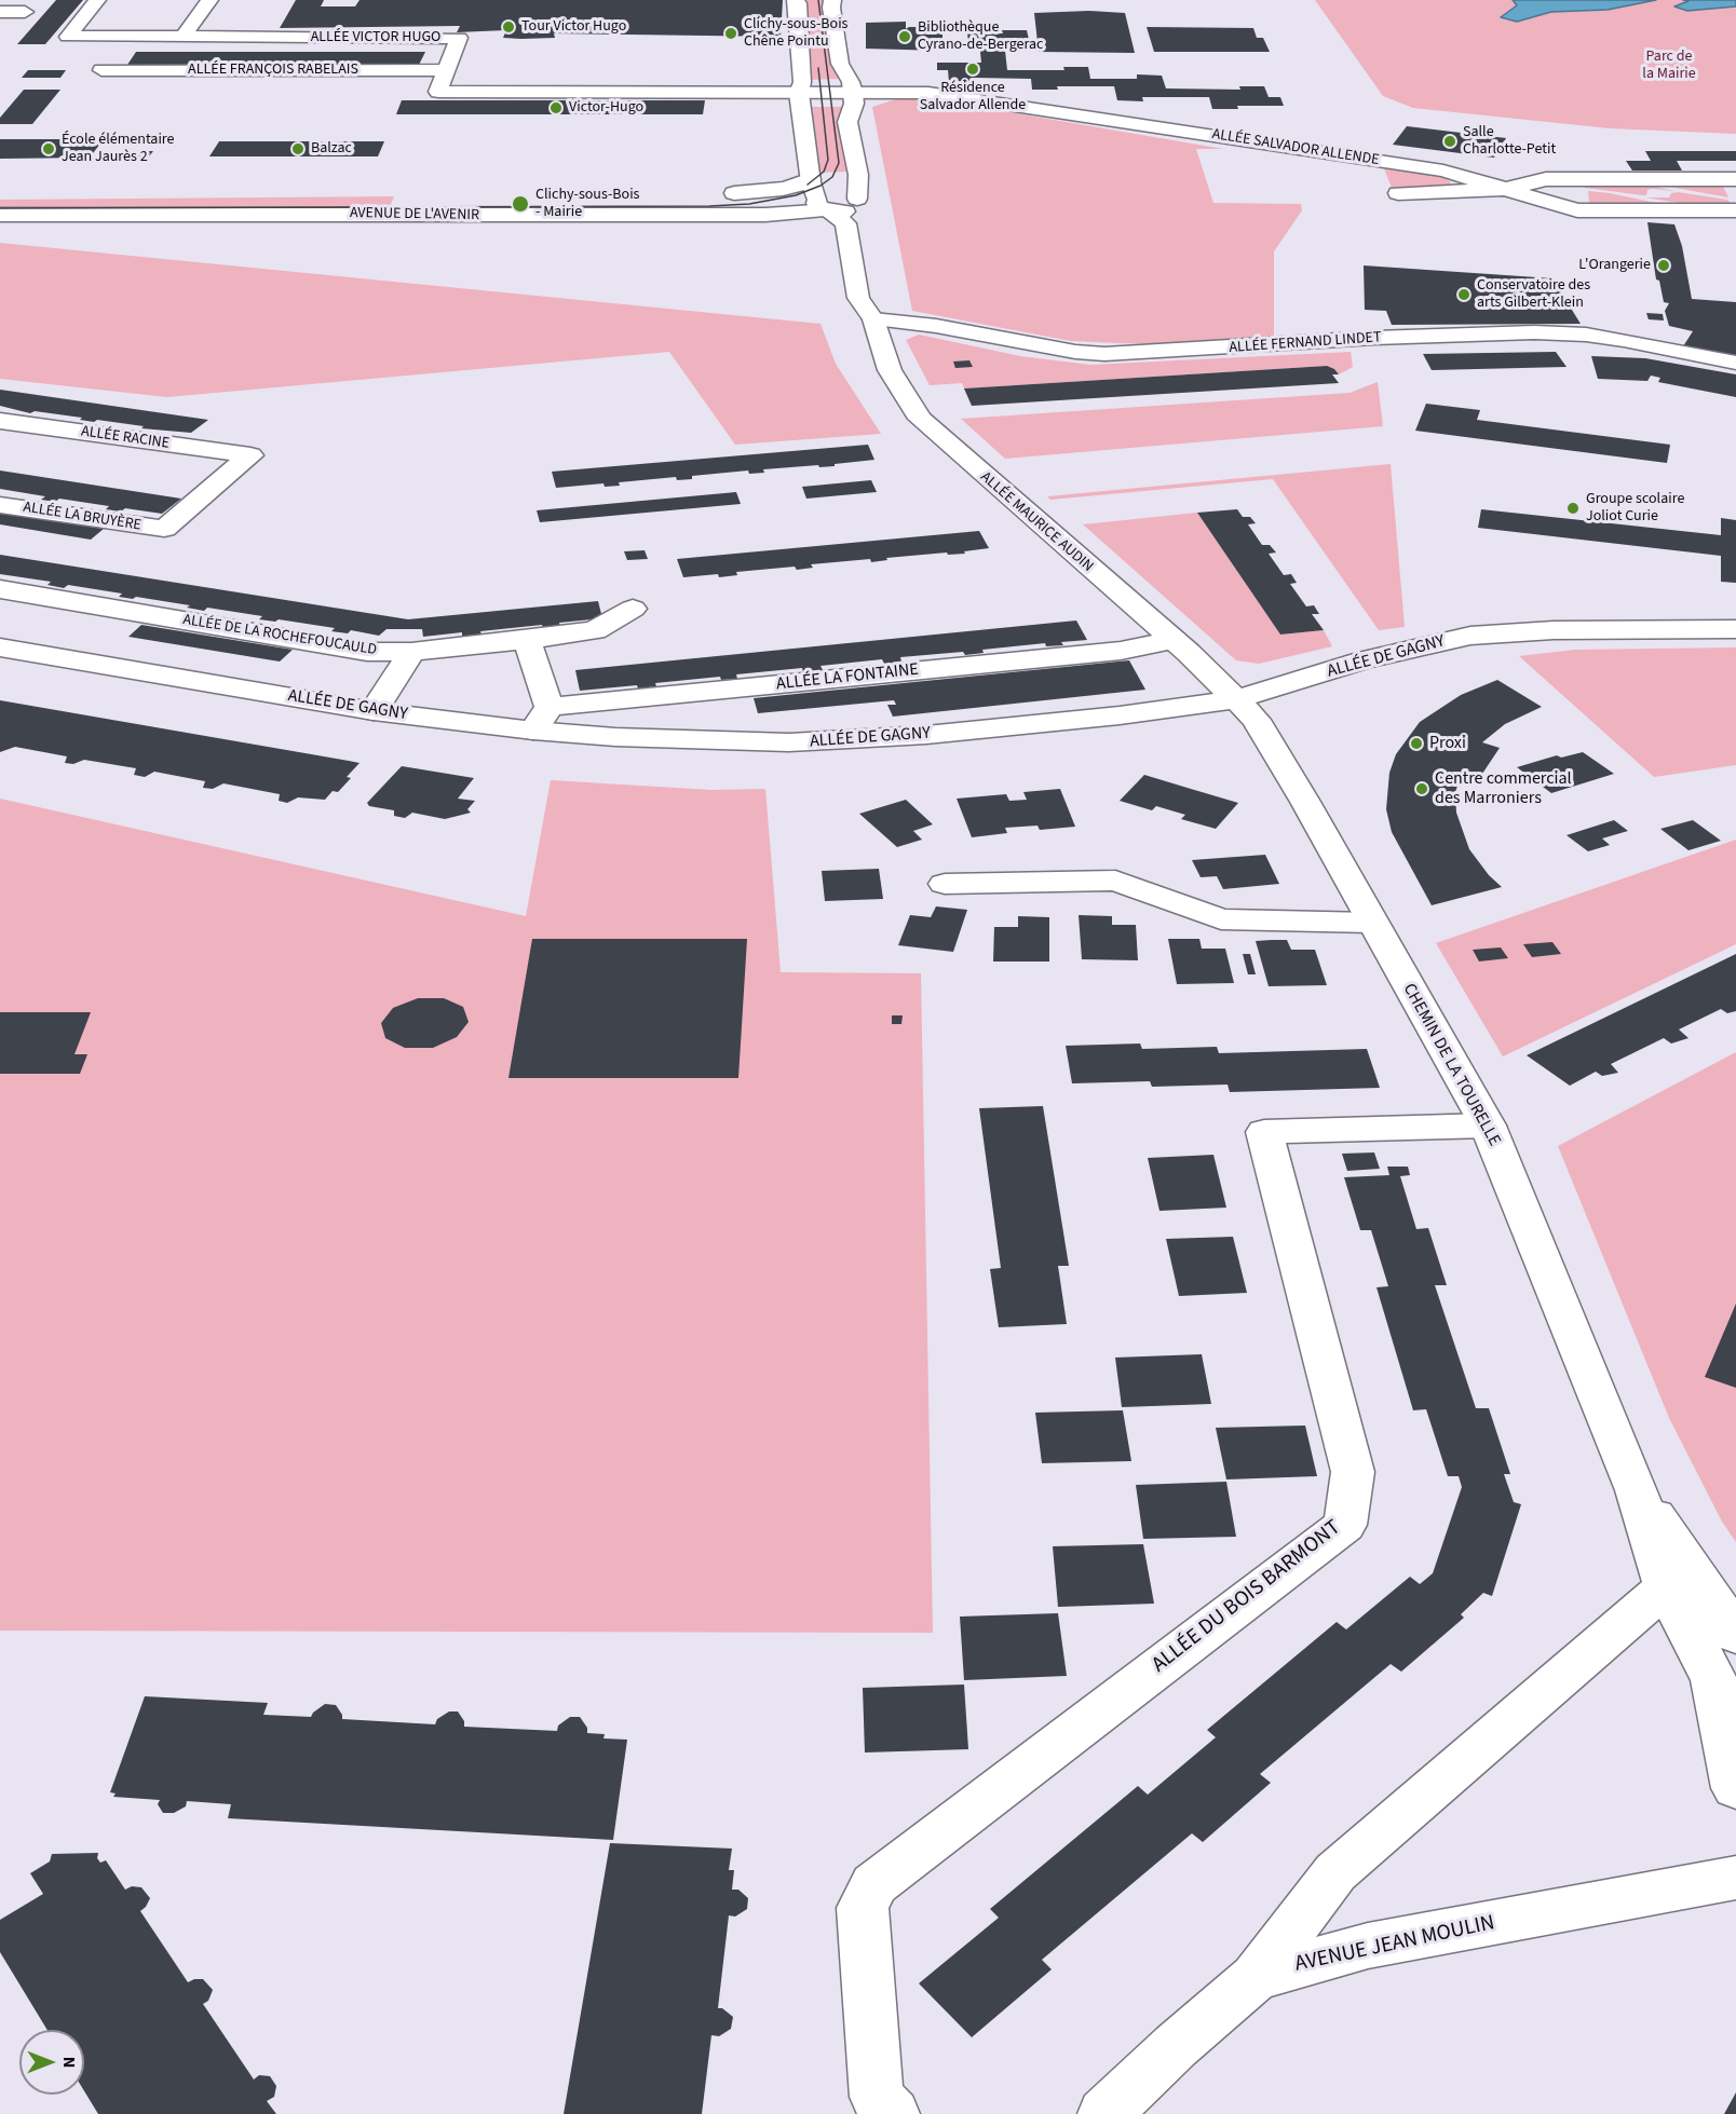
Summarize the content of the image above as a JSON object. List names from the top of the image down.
{
  "streets": {
    "street": [
      "ALLÉE VICTOR HUGO",
      "ALLÉE FRANÇOIS RABELAIS",
      "ALLÉE SALVADOR ALLENDE",
      "AVENUE DE L'AVENIR",
      "ALLÉE FERNAND LINDET",
      "ALLÉE RACINE",
      "ALLÉE LA BRUYÈRE",
      "ALLÉE MAURICE AUDIN",
      "ALLÉE DE LA ROCHEFOUCAULD",
      "ALLÉE DE GAGNY",
      "ALLÉE LA FONTAINE",
      "CHEMIN DE LA TOURELLE",
      "ALLÉE DU BOIS BARMONT",
      "AVENUE JEAN MOULIN"
    ]
  },
  "crossings": [
    ["ALLÉE VICTOR HUGO", "ALLÉE FRANÇOIS RABELAIS"],
    ["ALLÉE VICTOR HUGO", "ALLÉE SALVADOR ALLENDE"],
    ["ALLÉE VICTOR HUGO", "ALLÉE MAURICE AUDIN"],
    ["ALLÉE SALVADOR ALLENDE", "ALLÉE MAURICE AUDIN"],
    ["AVENUE DE L'AVENIR", "ALLÉE MAURICE AUDIN"],
    ["ALLÉE FERNAND LINDET", "ALLÉE MAURICE AUDIN"],
    ["ALLÉE RACINE", "ALLÉE LA BRUYÈRE"],
    ["ALLÉE MAURICE AUDIN", "ALLÉE DE GAGNY"],
    ["ALLÉE MAURICE AUDIN", "ALLÉE LA FONTAINE"],
    ["ALLÉE MAURICE AUDIN", "CHEMIN DE LA TOURELLE"],
    ["ALLÉE DE GAGNY", "CHEMIN DE LA TOURELLE"],
    ["CHEMIN DE LA TOURELLE", "ALLÉE DU BOIS BARMONT"]
  ],
  "parks": ["Parc de la Mairie"],
  "places": [
    "Tour Victor Hugo",
    "Clichy-sous-Bois Chêne Pointu",
    "Bibliothèque Cyrano-de-Bergerac",
    "Résidence Salvador Allende",
    "Victor-Hugo",
    "Salle Charlotte-Petit",
    "École élémentaire Jean Jaurès 2",
    "Balzac",
    "Clichy-sous-Bois - Mairie",
    "L'Orangerie",
    "Conservatoire des arts Gilbert-Klein",
    "Groupe scolaire Joliot Curie",
    "Proxi",
    "Centre commercial des Marroniers"
  ],
  "north": "right"
}
